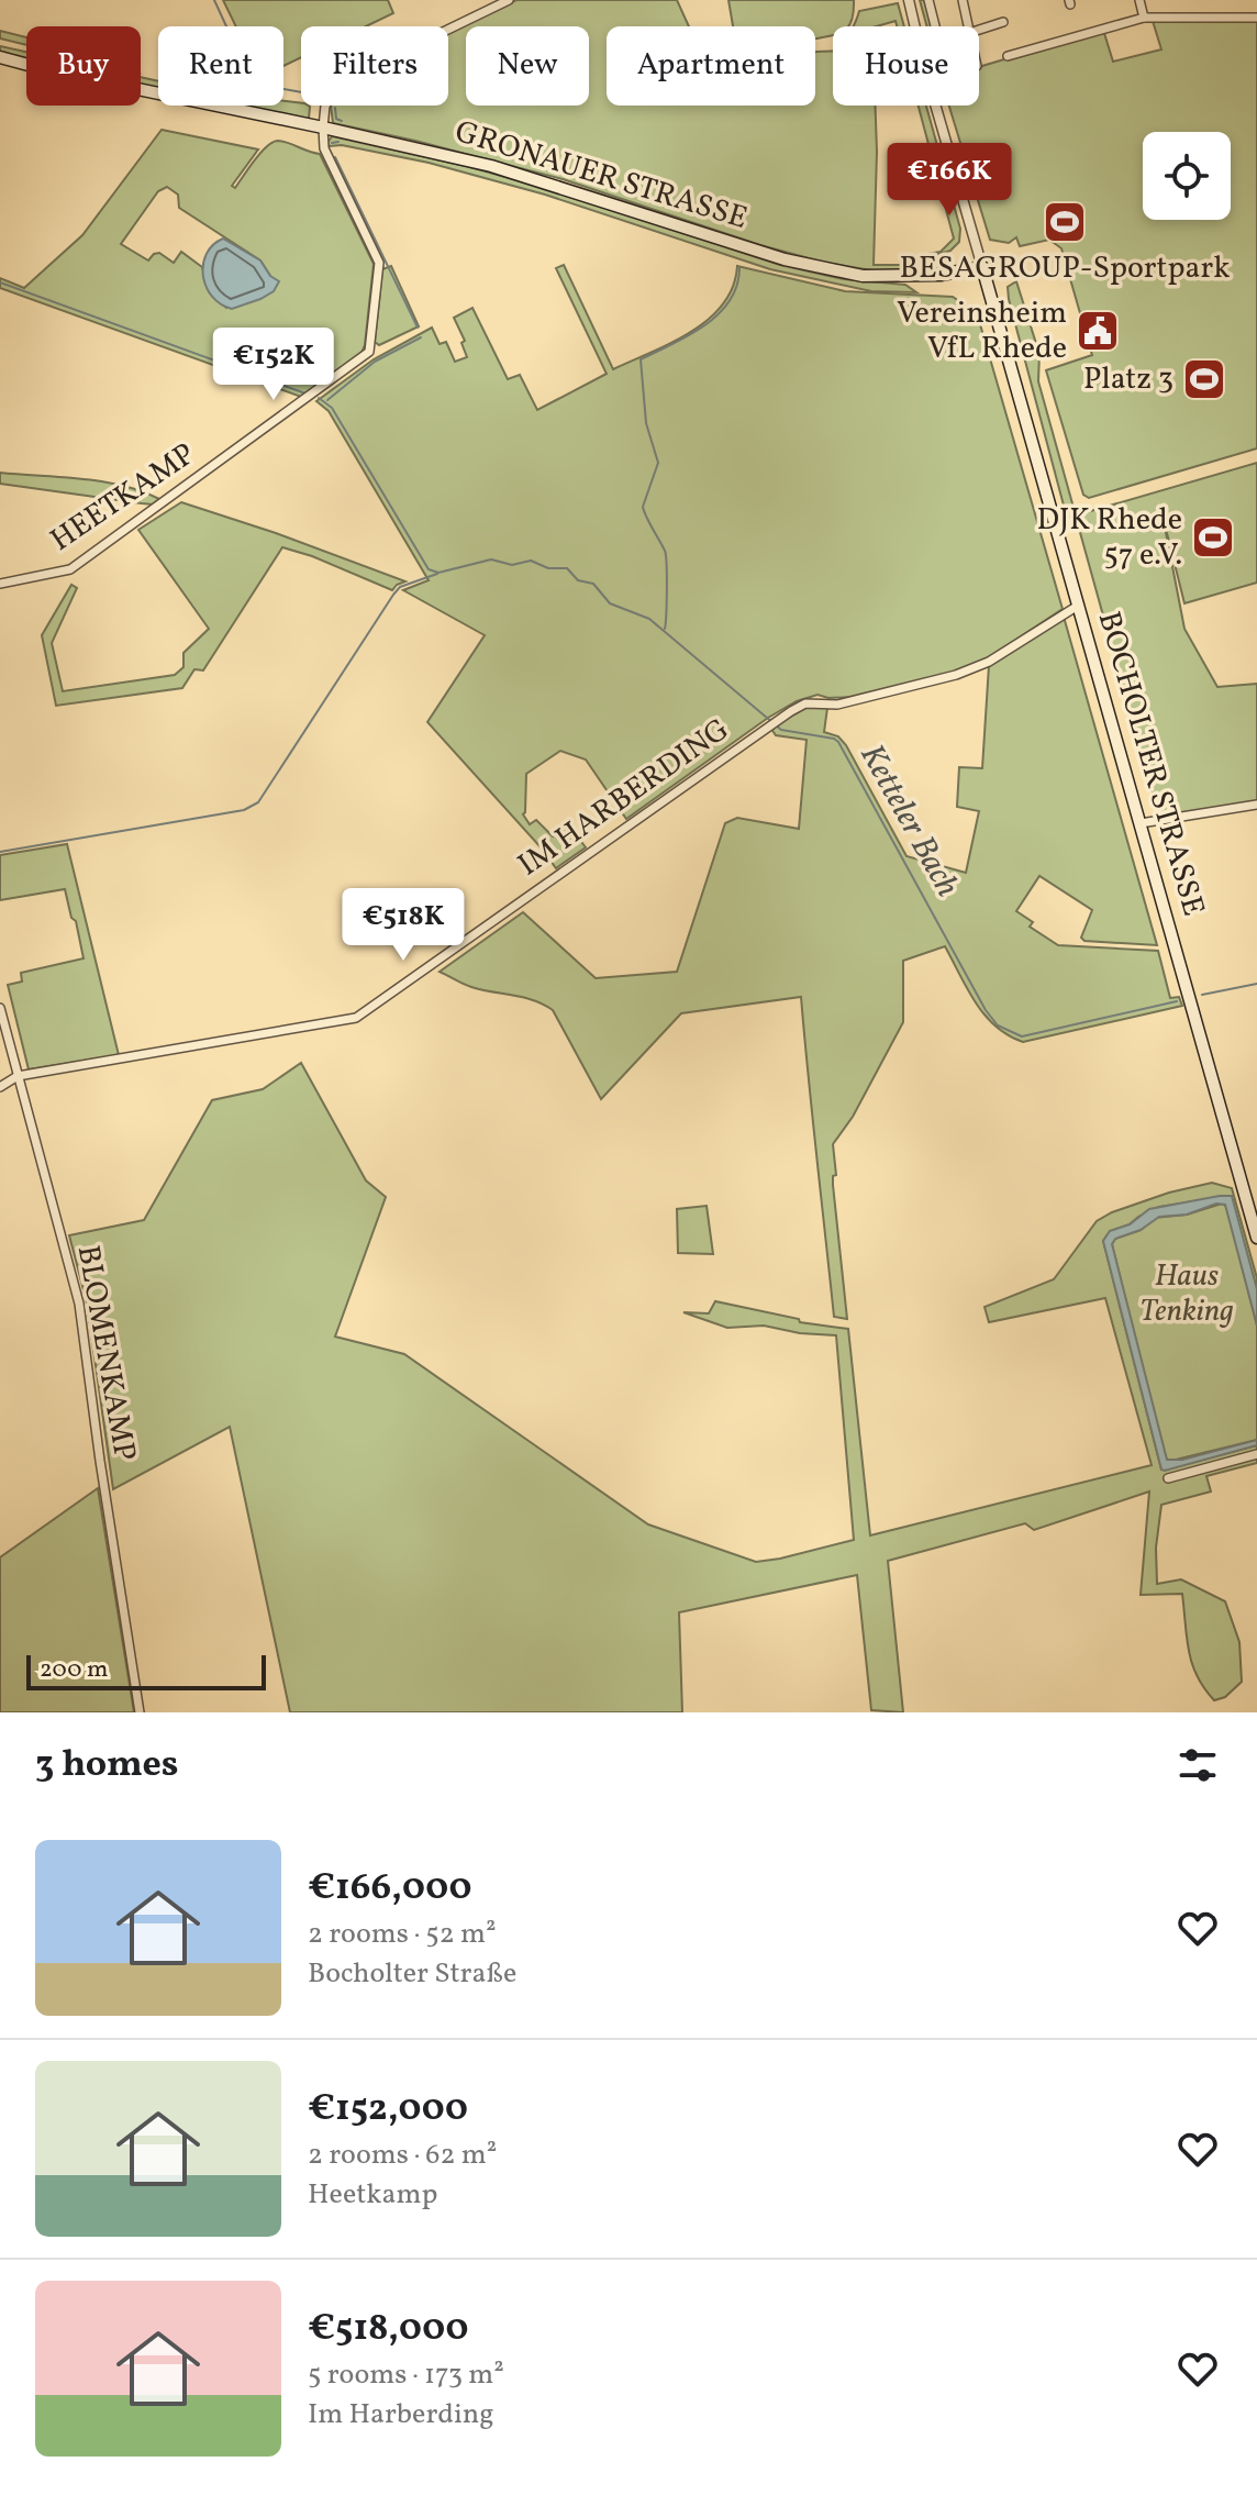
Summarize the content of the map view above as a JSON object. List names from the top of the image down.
{
  "streets": {
    "main road": ["GRONAUER STRASSE", "BOCHOLTER STRASSE"],
    "street": ["HEETKAMP", "IM HARBERDING", "BLOMENKAMP"]
  },
  "crossings": [
    ["GRONAUER STRASSE", "HEETKAMP"],
    ["GRONAUER STRASSE", "BOCHOLTER STRASSE"],
    ["BOCHOLTER STRASSE", "IM HARBERDING"],
    ["IM HARBERDING", "BLOMENKAMP"]
  ],
  "water": ["Ketteler Bach"],
  "parks": ["Haus Tenking"],
  "places": {
    "sports": ["BESAGROUP-Sportpark", "Platz 3", "DJK Rhede 57 e.V."],
    "public building": ["Vereinsheim VfL Rhede"]
  },
  "scale_bar": "200 m",
  "page": {
    "chip": [
      "Buy",
      "Rent",
      "Filters",
      "New",
      "Apartment",
      "House"
    ],
    "price": ["€166K", "€152K", "€518K"],
    "scale": "200 m",
    "heading": "3 homes",
    "list": [
      {
        "name": "€166,000",
        "note": "2 rooms · 52 m² · Bocholter Straße"
      },
      {
        "name": "€152,000",
        "note": "2 rooms · 62 m² · Heetkamp"
      },
      {
        "name": "€518,000",
        "note": "5 rooms · 173 m² · Im Harberding"
      }
    ]
  }
}
